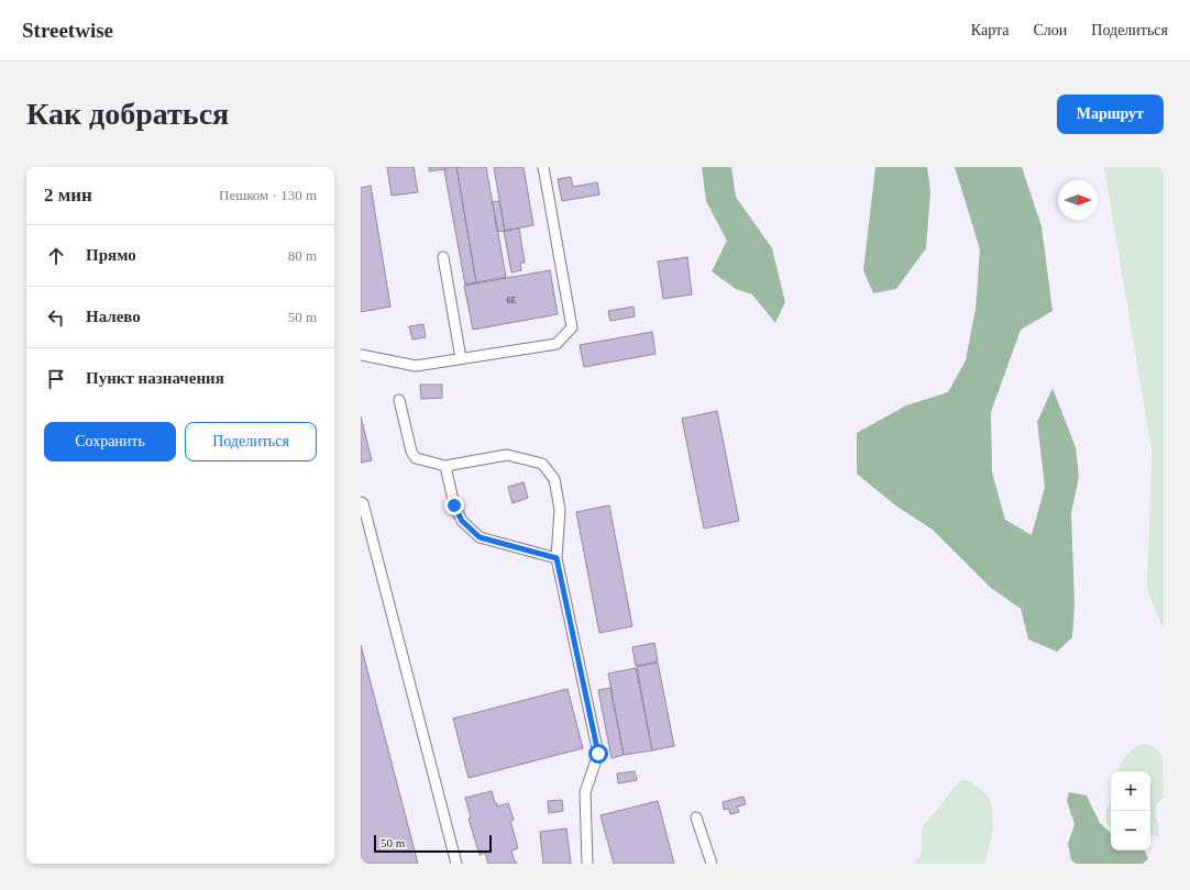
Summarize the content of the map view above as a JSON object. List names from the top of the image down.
{
  "house_numbers": ["6Е"],
  "scale_bar": "50 m",
  "north": "right",
  "page": {
    "header": "Streetwise",
    "nav": ["Карта", "Слои", "Поделиться"],
    "buttons": [
      "Маршрут",
      ["Сохранить", "Поделиться"]
    ],
    "title": "Как добраться",
    "heading": ["2 мин", "Пешком · 130 m"],
    "list": [
      ["Прямо", "80 m"],
      ["Налево", "50 m"],
      "Пункт назначения"
    ],
    "map_buttons": ["+", "−"],
    "scale": "50 m"
  }
}
